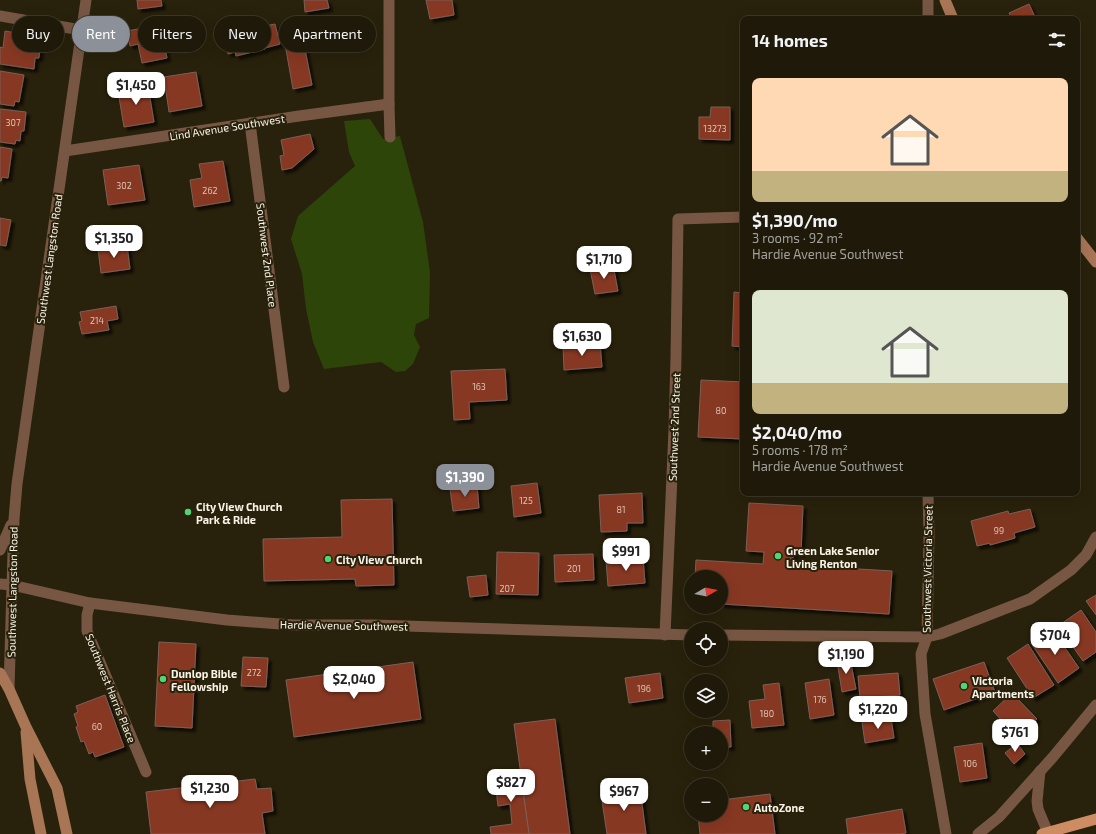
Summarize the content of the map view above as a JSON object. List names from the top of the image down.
{
  "streets": {
    "street": [
      "Lind Avenue Southwest",
      "Southwest 2nd Place",
      "Southwest Langston Road",
      "Southwest 2nd Street",
      "Southwest Victoria Street",
      "Hardie Avenue Southwest",
      "Southwest Harris Place"
    ]
  },
  "crossings": [
    ["Lind Avenue Southwest", "Southwest 2nd Place"],
    ["Lind Avenue Southwest", "Southwest Langston Road"],
    ["Southwest Langston Road", "Hardie Avenue Southwest"],
    ["Southwest 2nd Street", "Hardie Avenue Southwest"],
    ["Hardie Avenue Southwest", "Southwest Harris Place"]
  ],
  "places": [
    "City View Church Park & Ride",
    "Green Lake Senior Living Renton",
    "City View Church",
    "Dunlop Bible Fellowship",
    "Victoria Apartments",
    "AutoZone"
  ],
  "house_numbers": [
    "307",
    "13273",
    "302",
    "262",
    "214",
    "163",
    "80",
    "125",
    "81",
    "99",
    "201",
    "207",
    "272",
    "196",
    "176",
    "180",
    "60",
    "106"
  ],
  "north": "right",
  "page": {
    "chip": [
      "Buy",
      "Rent",
      "Filters",
      "New",
      "Apartment"
    ],
    "heading": "14 homes",
    "list": [
      {
        "name": "$1,390/mo",
        "note": "3 rooms · 92 m² · Hardie Avenue Southwest"
      },
      {
        "name": "$2,040/mo",
        "note": "5 rooms · 178 m² · Hardie Avenue Southwest"
      }
    ],
    "price": [
      "$1,450",
      "$1,350",
      "$1,710",
      "$1,630",
      "$1,390",
      "$991",
      "$704",
      "$1,190",
      "$2,040",
      "$1,220",
      "$761",
      "$827",
      "$1,230",
      "$967"
    ],
    "map_buttons": ["+", "−"]
  }
}
